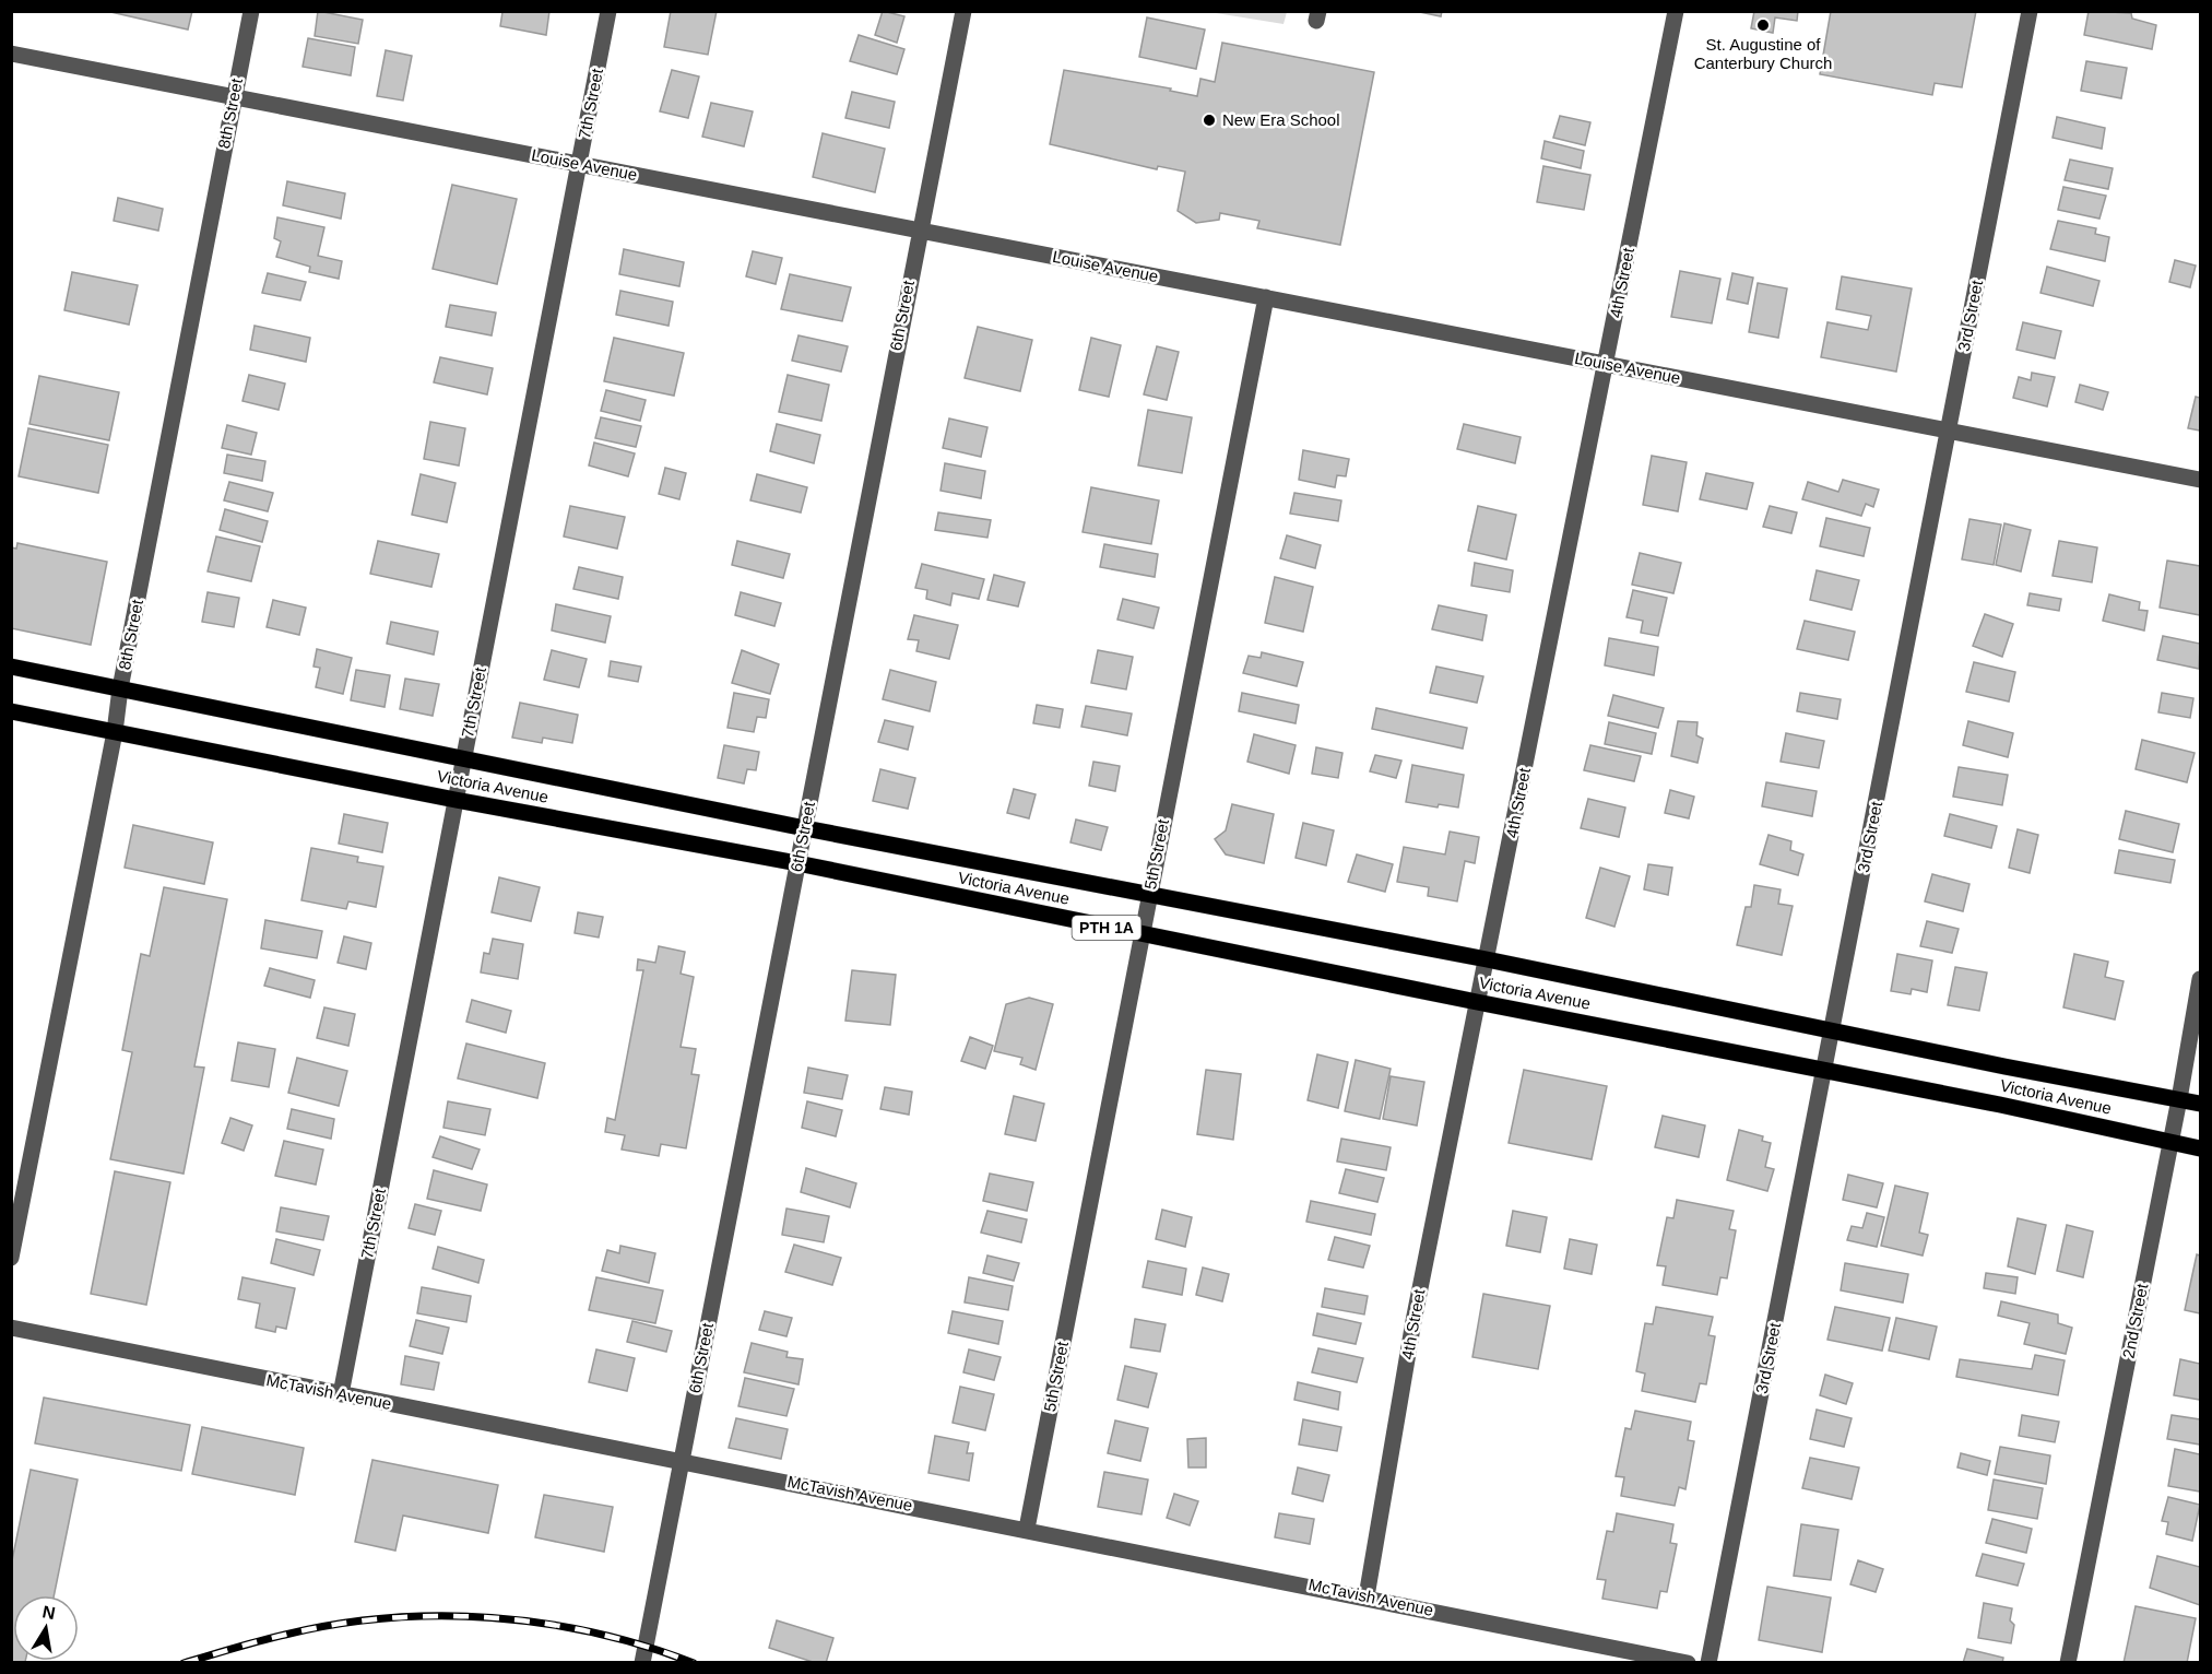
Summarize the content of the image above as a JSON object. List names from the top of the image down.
{
  "streets": {
    "main road": ["Victoria Avenue", "PTH 1A"],
    "street": [
      "7th Street",
      "8th Street",
      "Louise Avenue",
      "4th Street",
      "6th Street",
      "3rd Street",
      "5th Street",
      "2nd Street",
      "McTavish Avenue"
    ]
  },
  "crossings": [
    ["7th Street", "Louise Avenue"],
    ["7th Street", "Victoria Avenue"],
    ["7th Street", "McTavish Avenue"],
    ["8th Street", "Louise Avenue"],
    ["8th Street", "Victoria Avenue"],
    ["Louise Avenue", "4th Street"],
    ["Louise Avenue", "6th Street"],
    ["Louise Avenue", "3rd Street"],
    ["Louise Avenue", "5th Street"],
    ["4th Street", "Victoria Avenue"],
    ["4th Street", "McTavish Avenue"],
    ["6th Street", "Victoria Avenue"],
    ["6th Street", "McTavish Avenue"],
    ["3rd Street", "Victoria Avenue"],
    ["Victoria Avenue", "5th Street"],
    ["Victoria Avenue", "2nd Street"],
    ["5th Street", "McTavish Avenue"]
  ],
  "places": ["St. Augustine of Canterbury Church", "New Era School"],
  "north": "top"
}
